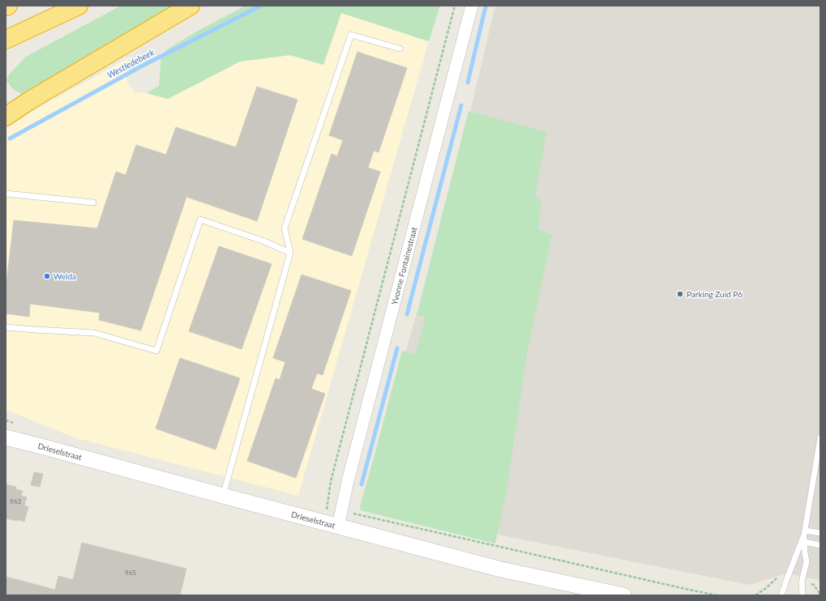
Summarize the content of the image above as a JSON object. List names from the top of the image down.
{
  "streets": {
    "street": ["Yvonne Fontainestraat", "Drieselstraat"]
  },
  "crossings": [
    ["Yvonne Fontainestraat", "Drieselstraat"]
  ],
  "water": ["Westledebeek"],
  "places": ["Welda", "Parking Zuid P6"],
  "house_numbers": ["963", "965"]
}
